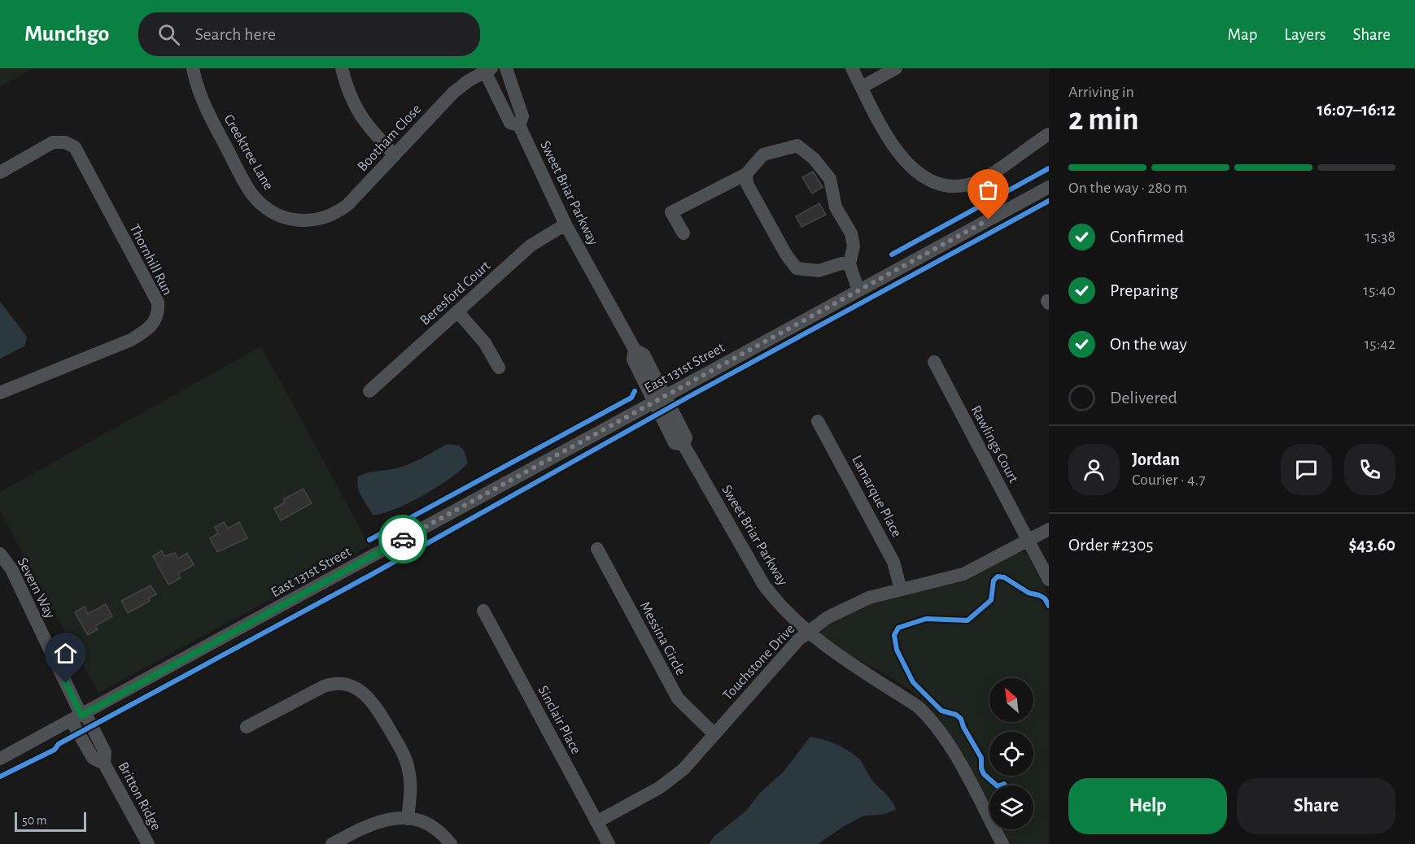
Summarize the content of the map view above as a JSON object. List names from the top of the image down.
{
  "streets": {
    "street": [
      "Bootham Close",
      "Creektree Lane",
      "Sweet Briar Parkway",
      "Thornhill Run",
      "Beresford Court",
      "East 131st Street",
      "Rawlings Court",
      "Lamarque Place",
      "Severn Way",
      "Messina Circle",
      "Touchstone Drive",
      "Sinclair Place",
      "Britton Ridge"
    ]
  },
  "crossings": [
    ["Bootham Close", "Creektree Lane"],
    ["Bootham Close", "Sweet Briar Parkway"],
    ["Sweet Briar Parkway", "Beresford Court"],
    ["Sweet Briar Parkway", "East 131st Street"],
    ["Sweet Briar Parkway", "Touchstone Drive"],
    ["East 131st Street", "Severn Way"],
    ["East 131st Street", "Britton Ridge"],
    ["Rawlings Court", "Touchstone Drive"],
    ["Lamarque Place", "Touchstone Drive"],
    ["Severn Way", "Britton Ridge"],
    ["Messina Circle", "Touchstone Drive"],
    ["Touchstone Drive", "Sinclair Place"]
  ],
  "scale_bar": "50 m",
  "north": "top left",
  "page": {
    "header": "Munchgo",
    "search": "Search here",
    "nav": ["Map", "Layers", "Share"],
    "heading": ["2 min", "Arriving in", "16:07–16:12"],
    "panel": [
      "Jordan",
      "Courier · 4.7",
      "Order #2305",
      "$43.60"
    ],
    "bar": "On the way · 280 m",
    "list": [
      ["Confirmed", "15:38"],
      ["Preparing", "15:40"],
      ["On the way", "15:42"],
      "Delivered"
    ],
    "buttons": ["Help", "Share"],
    "scale": "50 m"
  }
}
